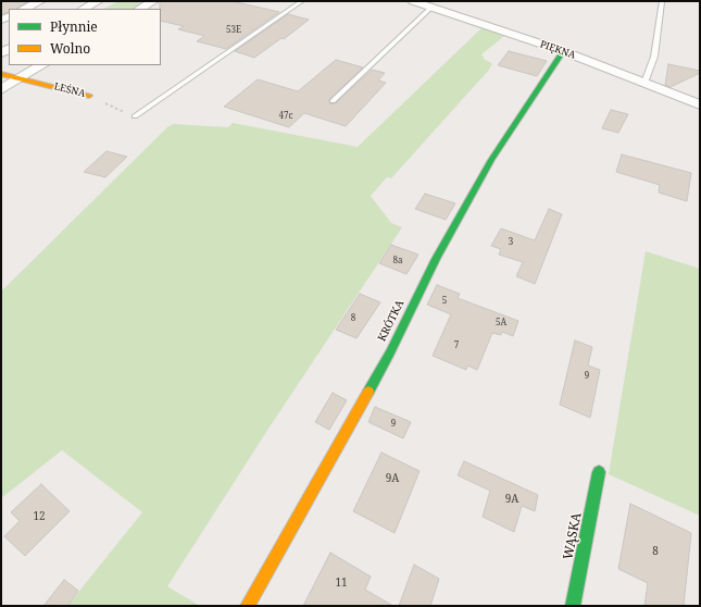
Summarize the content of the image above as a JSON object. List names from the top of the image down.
{
  "streets": {
    "street": [
      "PIĘKNA",
      "LEŚNA",
      "KRÓTKA",
      "WĄSKA"
    ]
  },
  "crossings": [
    ["PIĘKNA", "KRÓTKA"]
  ],
  "house_numbers": [
    "53E",
    "47c",
    "3",
    "8a",
    "5",
    "8",
    "5A",
    "7",
    "9",
    "9",
    "9A",
    "9A",
    "12",
    "8",
    "11"
  ],
  "legend": ["Płynnie", "Wolno"]
}
